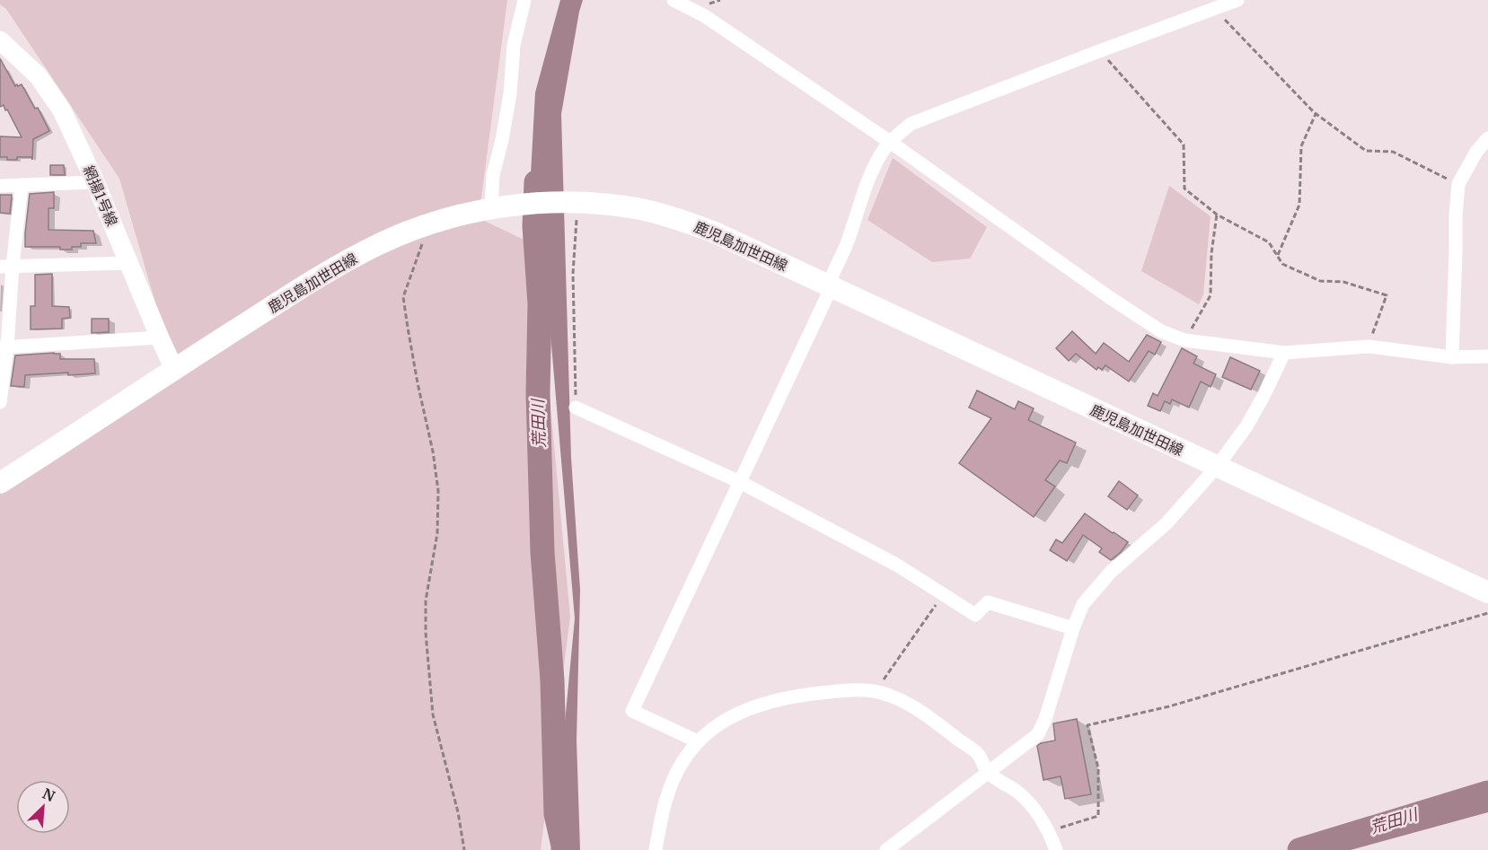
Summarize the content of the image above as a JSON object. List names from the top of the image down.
{
  "streets": {
    "main road": ["鹿児島加世田線"],
    "street": ["網揚1号線"]
  },
  "crossings": [
    ["網揚1号線", "鹿児島加世田線"]
  ],
  "water": ["荒田川"],
  "north": "top right"
}
